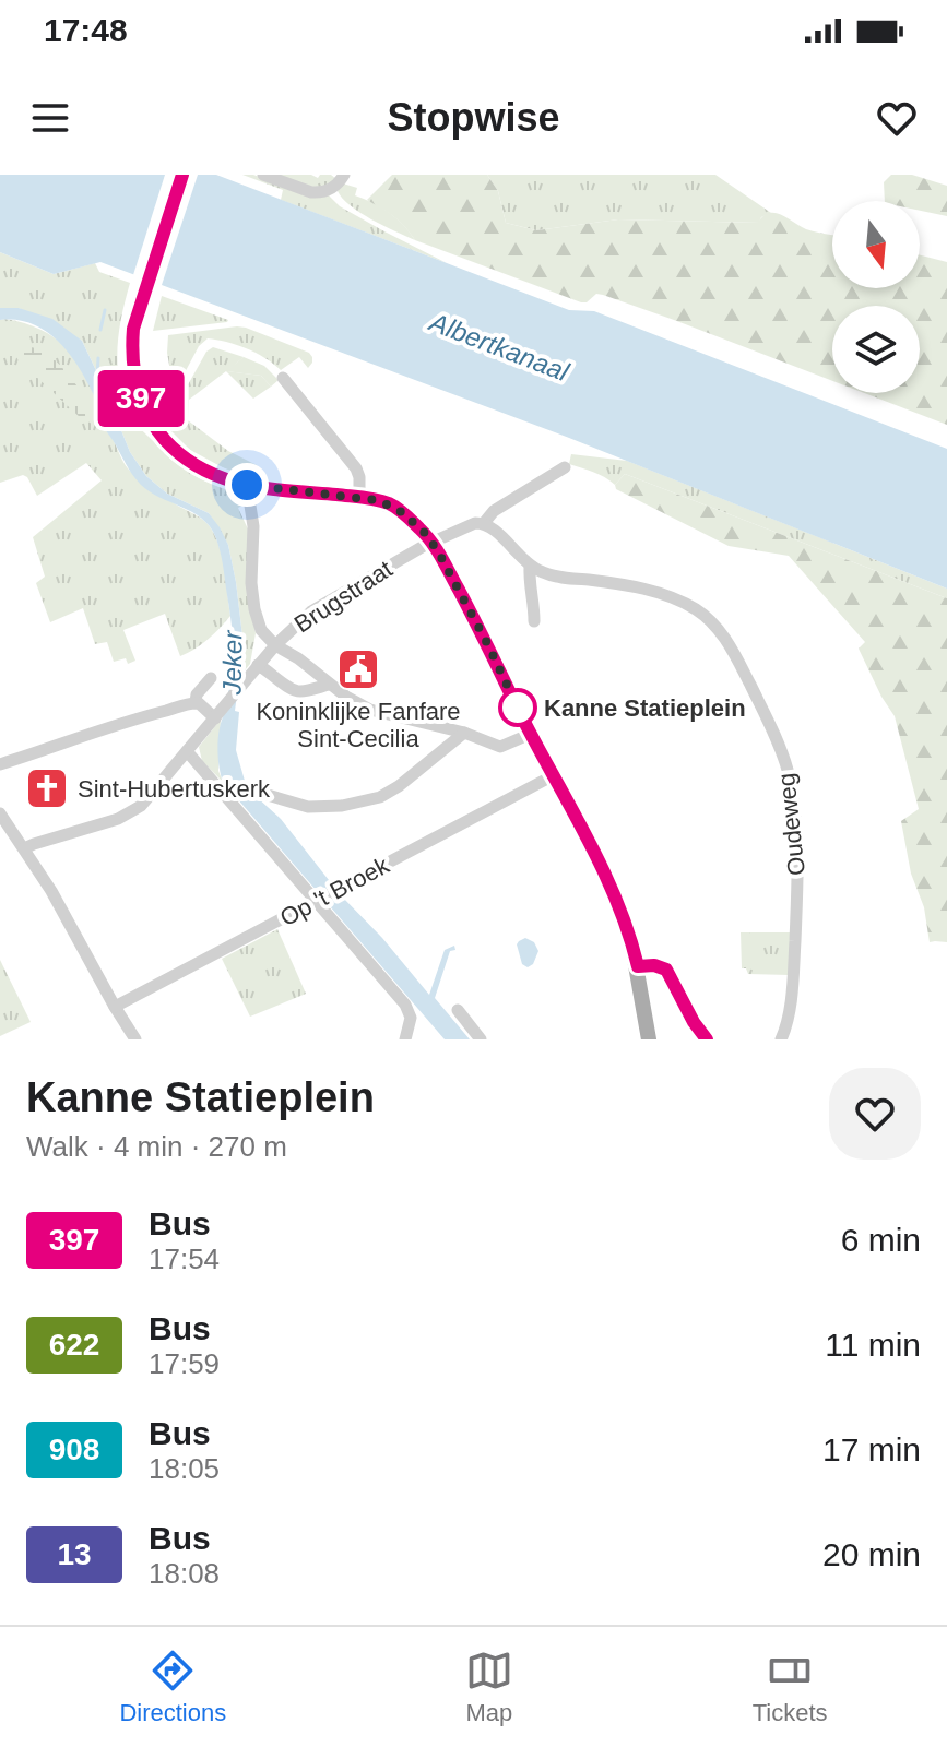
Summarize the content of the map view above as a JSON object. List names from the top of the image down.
{
  "streets": {
    "street": ["Brugstraat", "Oudeweg", "Op 't Broek"]
  },
  "water": ["Albertkanaal", "Jeker"],
  "places": {
    "public building": ["Koninklijke Fanfare Sint-Cecilia"],
    "other": ["Kanne Statieplein"],
    "church": ["Sint-Hubertuskerk"]
  },
  "lines": ["bus line 397"],
  "north": "bottom",
  "page": {
    "status": "17:48",
    "header": "Stopwise",
    "on_map": "397",
    "heading": ["Kanne Statieplein", "Walk · 4 min · 270 m"],
    "list": [
      {
        "mark": "397",
        "name": "Bus",
        "note": "17:54",
        "value": "6 min"
      },
      {
        "mark": "622",
        "name": "Bus",
        "note": "17:59",
        "value": "11 min"
      },
      {
        "mark": "908",
        "name": "Bus",
        "note": "18:05",
        "value": "17 min"
      },
      {
        "mark": "13",
        "name": "Bus",
        "note": "18:08",
        "value": "20 min"
      }
    ],
    "tabs": ["Directions", "Map", "Tickets"]
  }
}
